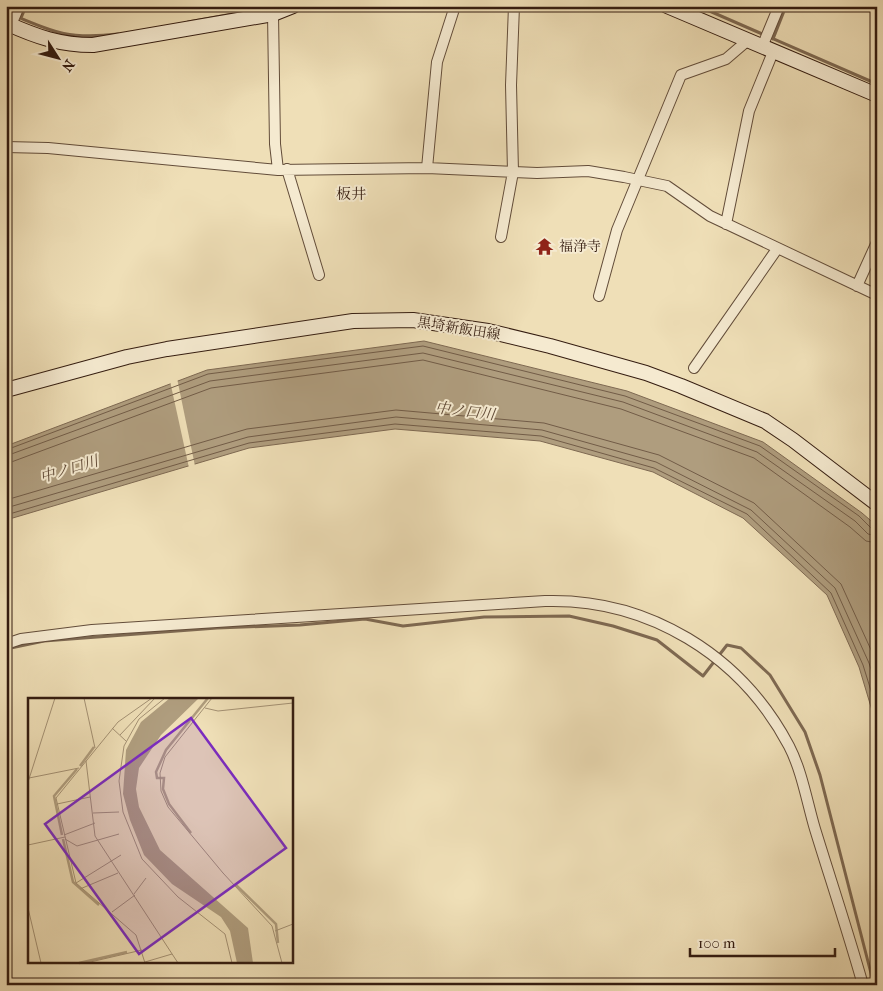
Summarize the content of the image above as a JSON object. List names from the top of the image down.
{
  "streets": {
    "main road": ["黒埼新飯田線"]
  },
  "districts": ["板井"],
  "water": ["中ノ口川"],
  "places": {
    "temple": ["福浄寺"]
  },
  "scale_bar": "100 m",
  "north": "bottom right"
}
